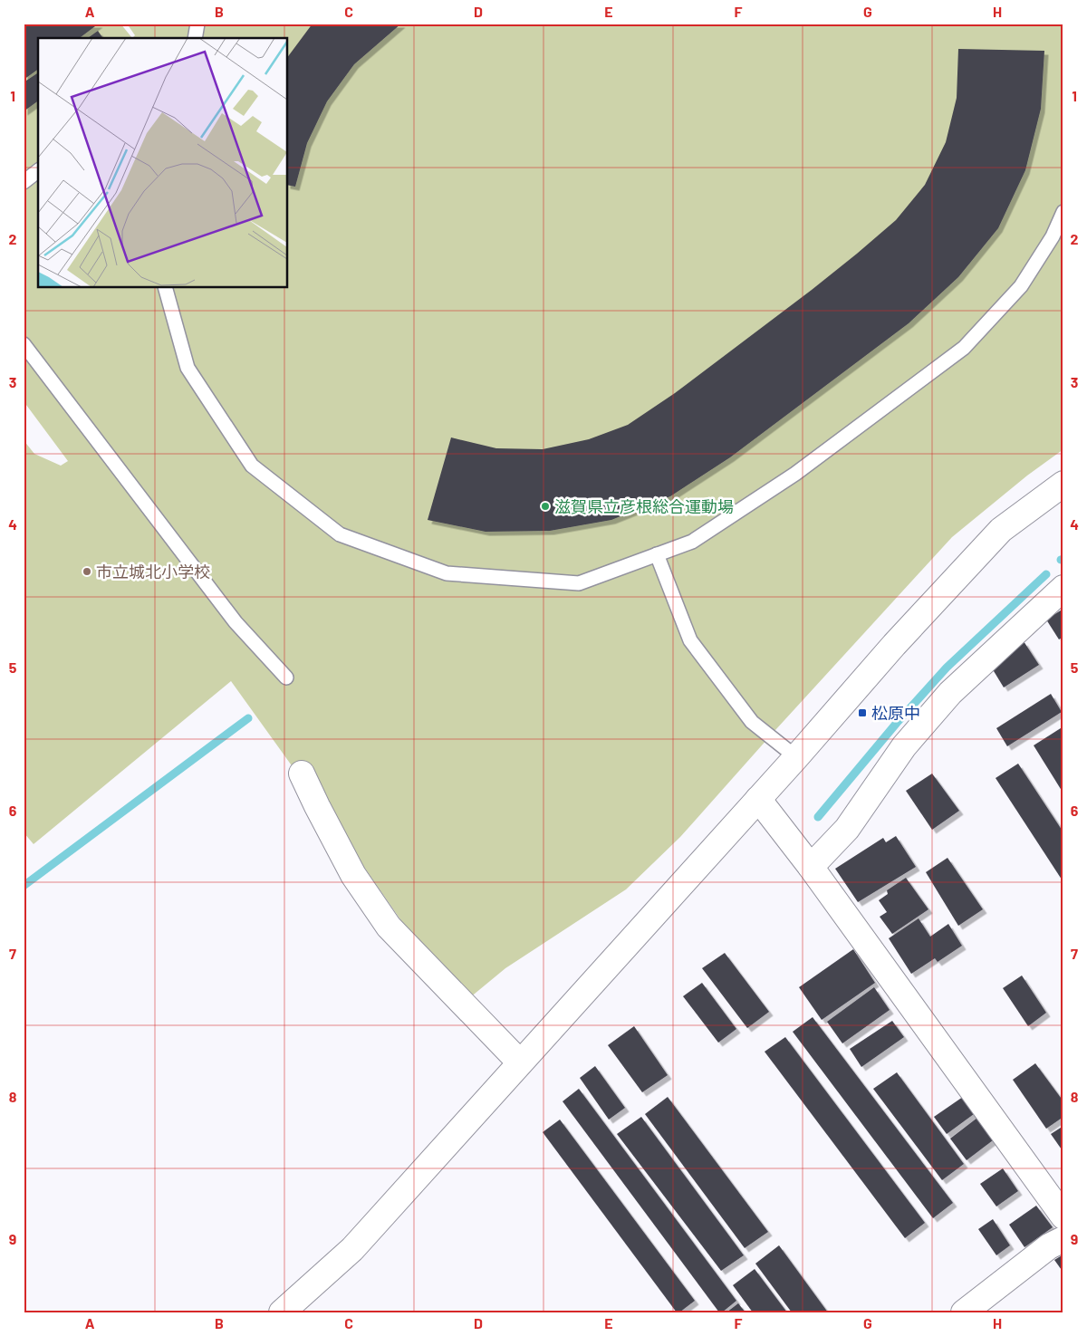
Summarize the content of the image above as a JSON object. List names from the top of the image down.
{
  "places": {
    "other": ["滋賀県立彦根総合運動場", "市立城北小学校"],
    "transit": ["松原中"]
  },
  "grid": {
    "columns": [
      "A",
      "B",
      "C",
      "D",
      "E",
      "F",
      "G",
      "H"
    ],
    "rows": [
      "1",
      "2",
      "3",
      "4",
      "5",
      "6",
      "7",
      "8",
      "9"
    ]
  }
}
